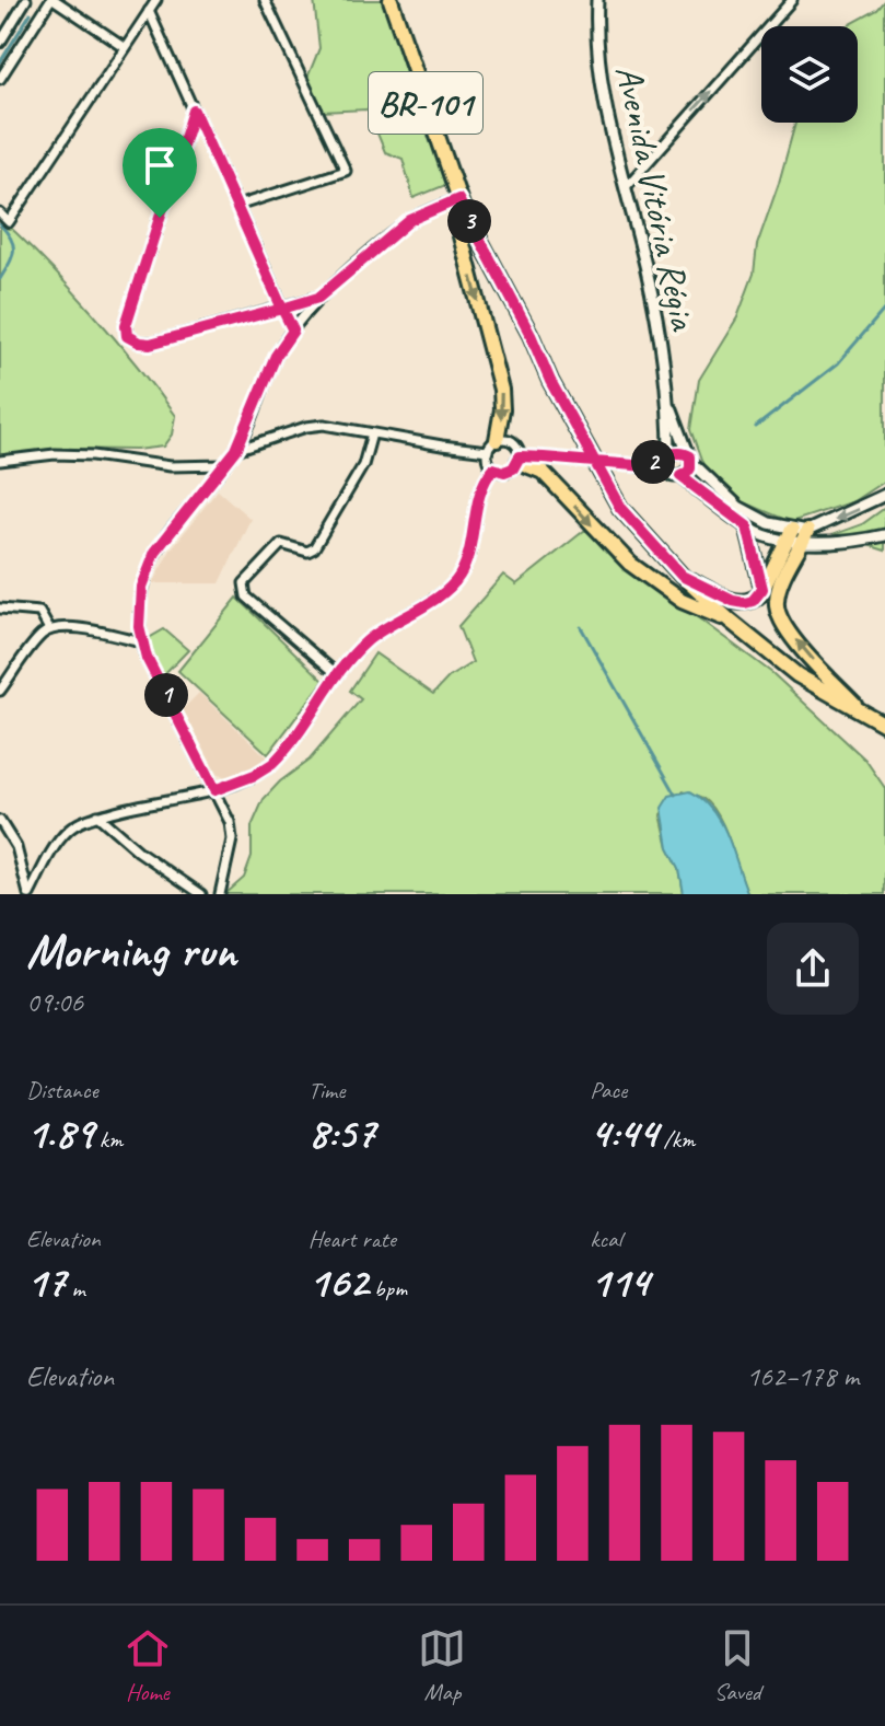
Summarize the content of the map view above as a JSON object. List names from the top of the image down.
{
  "streets": {
    "main road": ["BR-101"],
    "street": ["Avenida Vitória Régia"]
  },
  "page": {
    "pins": ["3", "2", "1"],
    "heading": ["Morning run", "09:06"],
    "stats": [
      ["Distance", "1.89 km"],
      ["Time", "8:57"],
      ["Pace", "4:44 /km"],
      ["Elevation", "17 m"],
      ["Heart rate", "162 bpm"],
      ["kcal", "114"]
    ],
    "chart": ["Elevation", "162–178 m"],
    "tabs": ["Home", "Map", "Saved"]
  }
}
